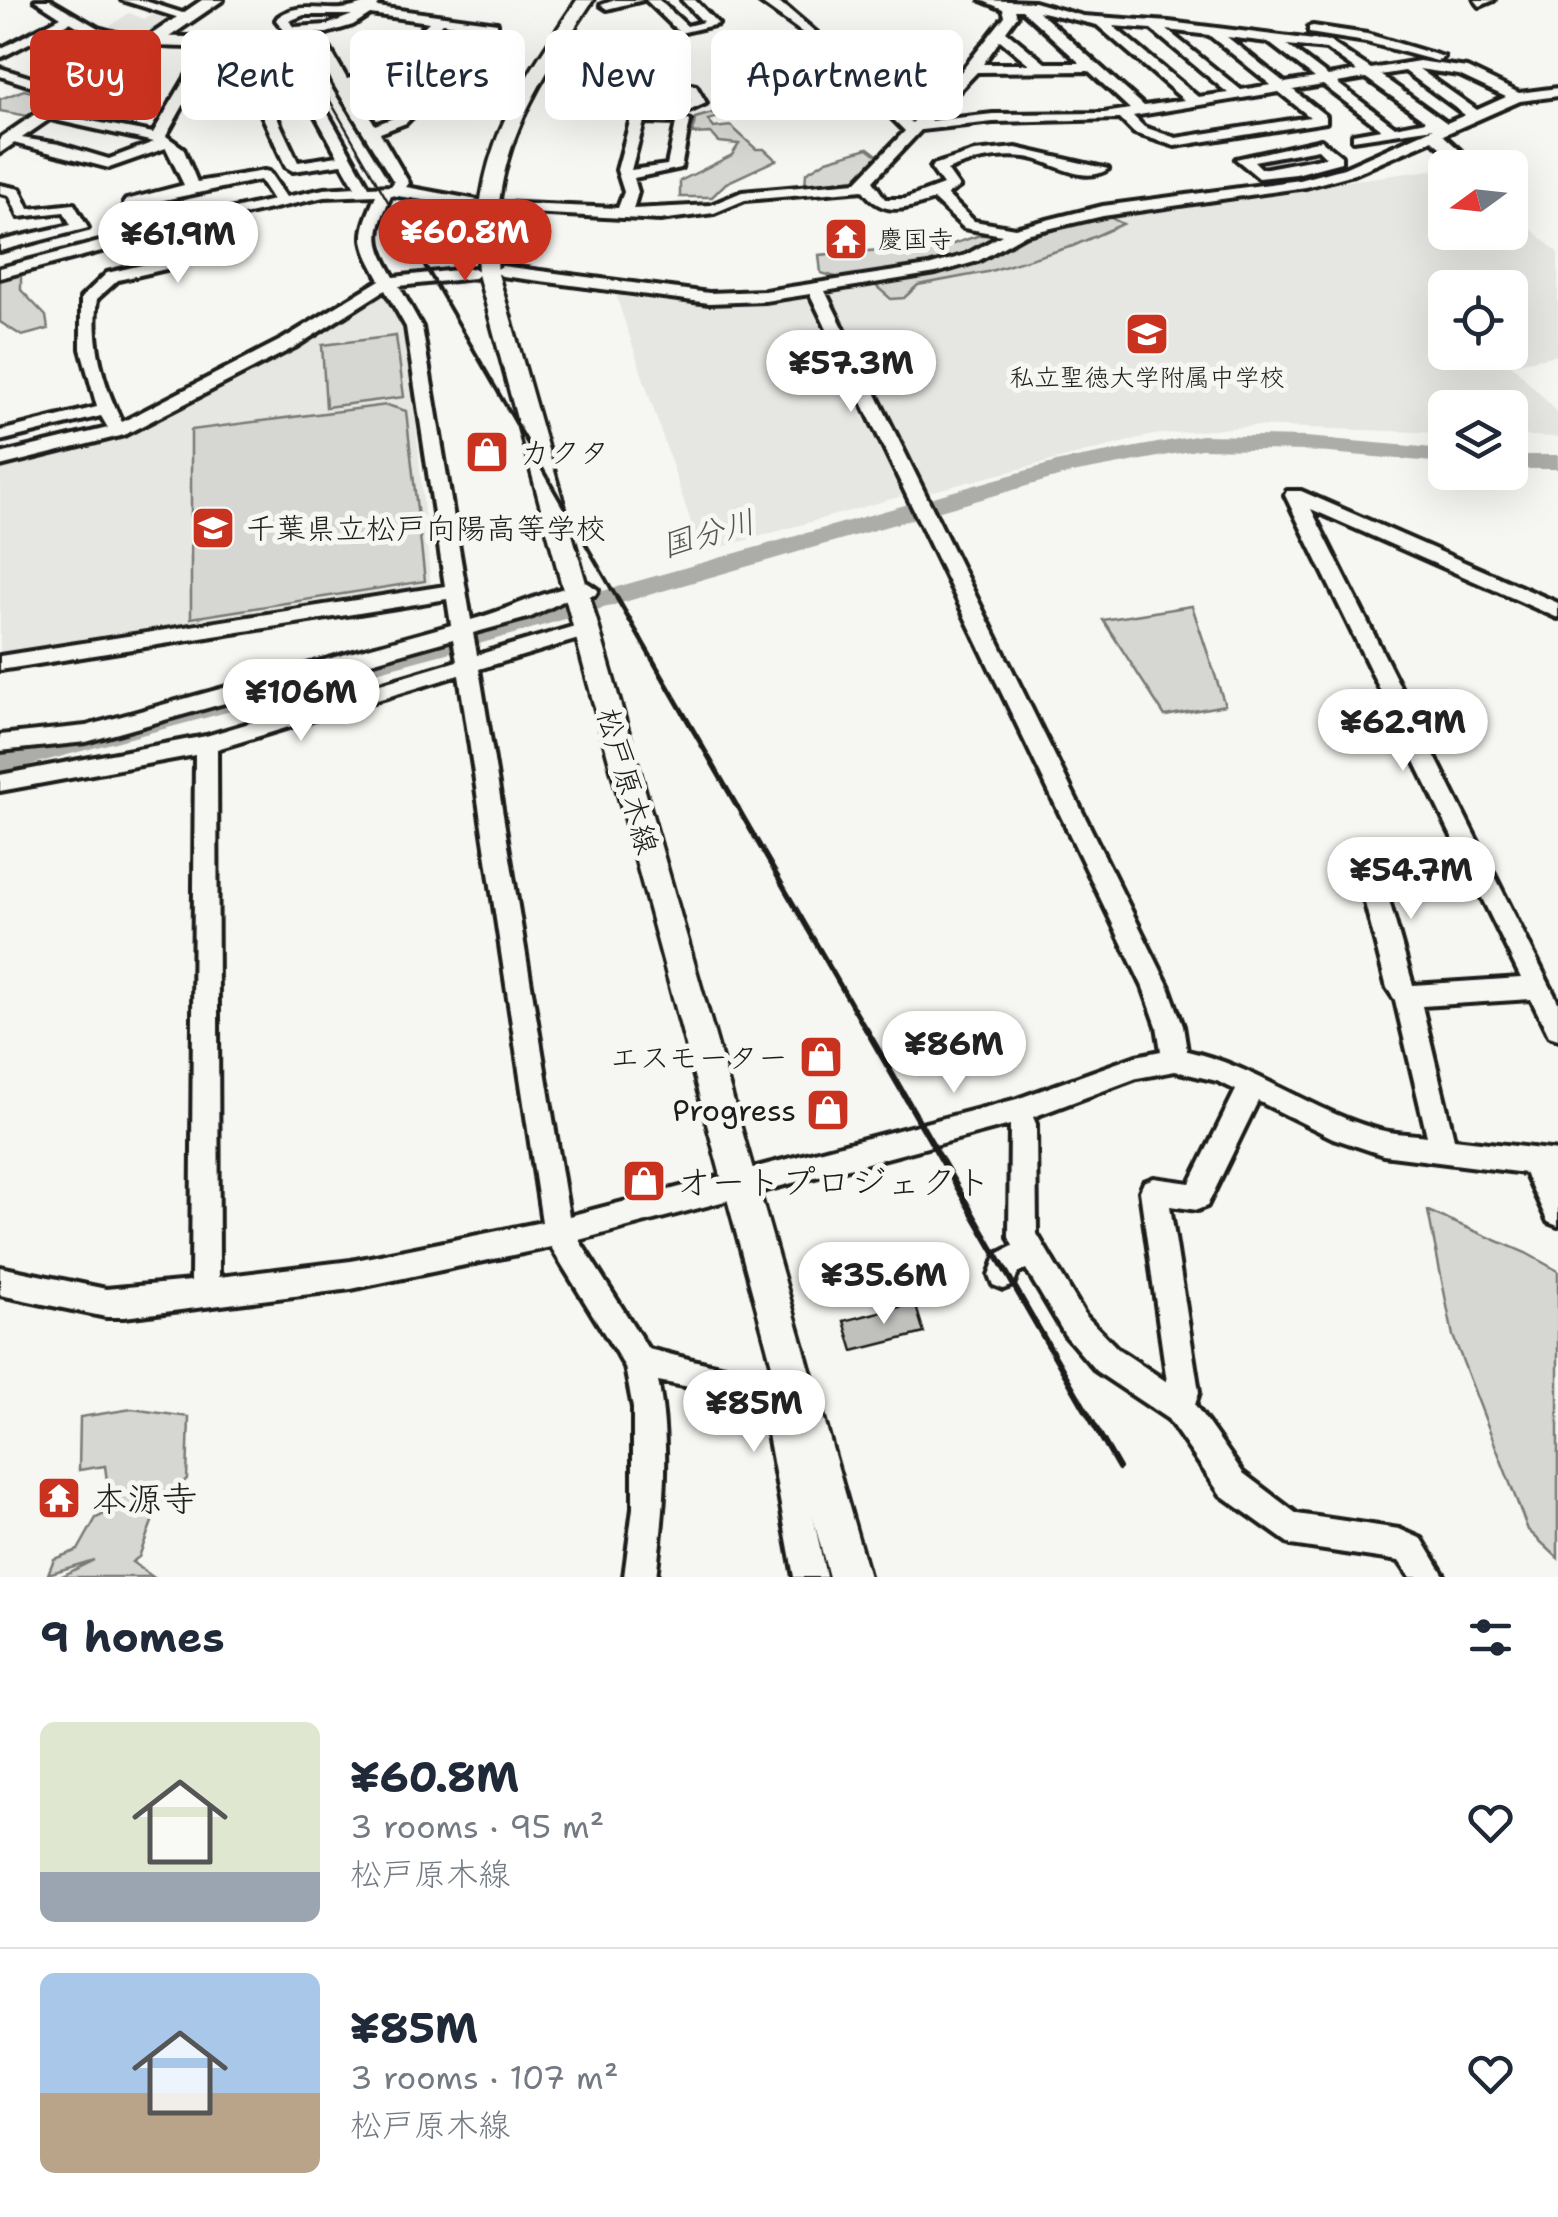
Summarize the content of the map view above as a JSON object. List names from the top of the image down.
{
  "streets": {
    "main road": ["松戸原木線"]
  },
  "water": ["国分川"],
  "places": {
    "temple": ["慶国寺", "本源寺"],
    "school or university": ["私立聖徳大学附属中学校", "千葉県立松戸向陽高等学校"],
    "shop": [
      "カクタ",
      "エスモーター",
      "Progress",
      "オートプロジェクト"
    ]
  },
  "north": "left",
  "page": {
    "chip": [
      "Buy",
      "Rent",
      "Filters",
      "New",
      "Apartment"
    ],
    "price": [
      "¥60.8M",
      "¥61.9M",
      "¥57.3M",
      "¥106M",
      "¥62.9M",
      "¥54.7M",
      "¥86M",
      "¥35.6M",
      "¥85M"
    ],
    "heading": "9 homes",
    "list": [
      {
        "name": "¥60.8M",
        "note": "3 rooms · 95 m² · 松戸原木線"
      },
      {
        "name": "¥85M",
        "note": "3 rooms · 107 m² · 松戸原木線"
      }
    ]
  }
}
